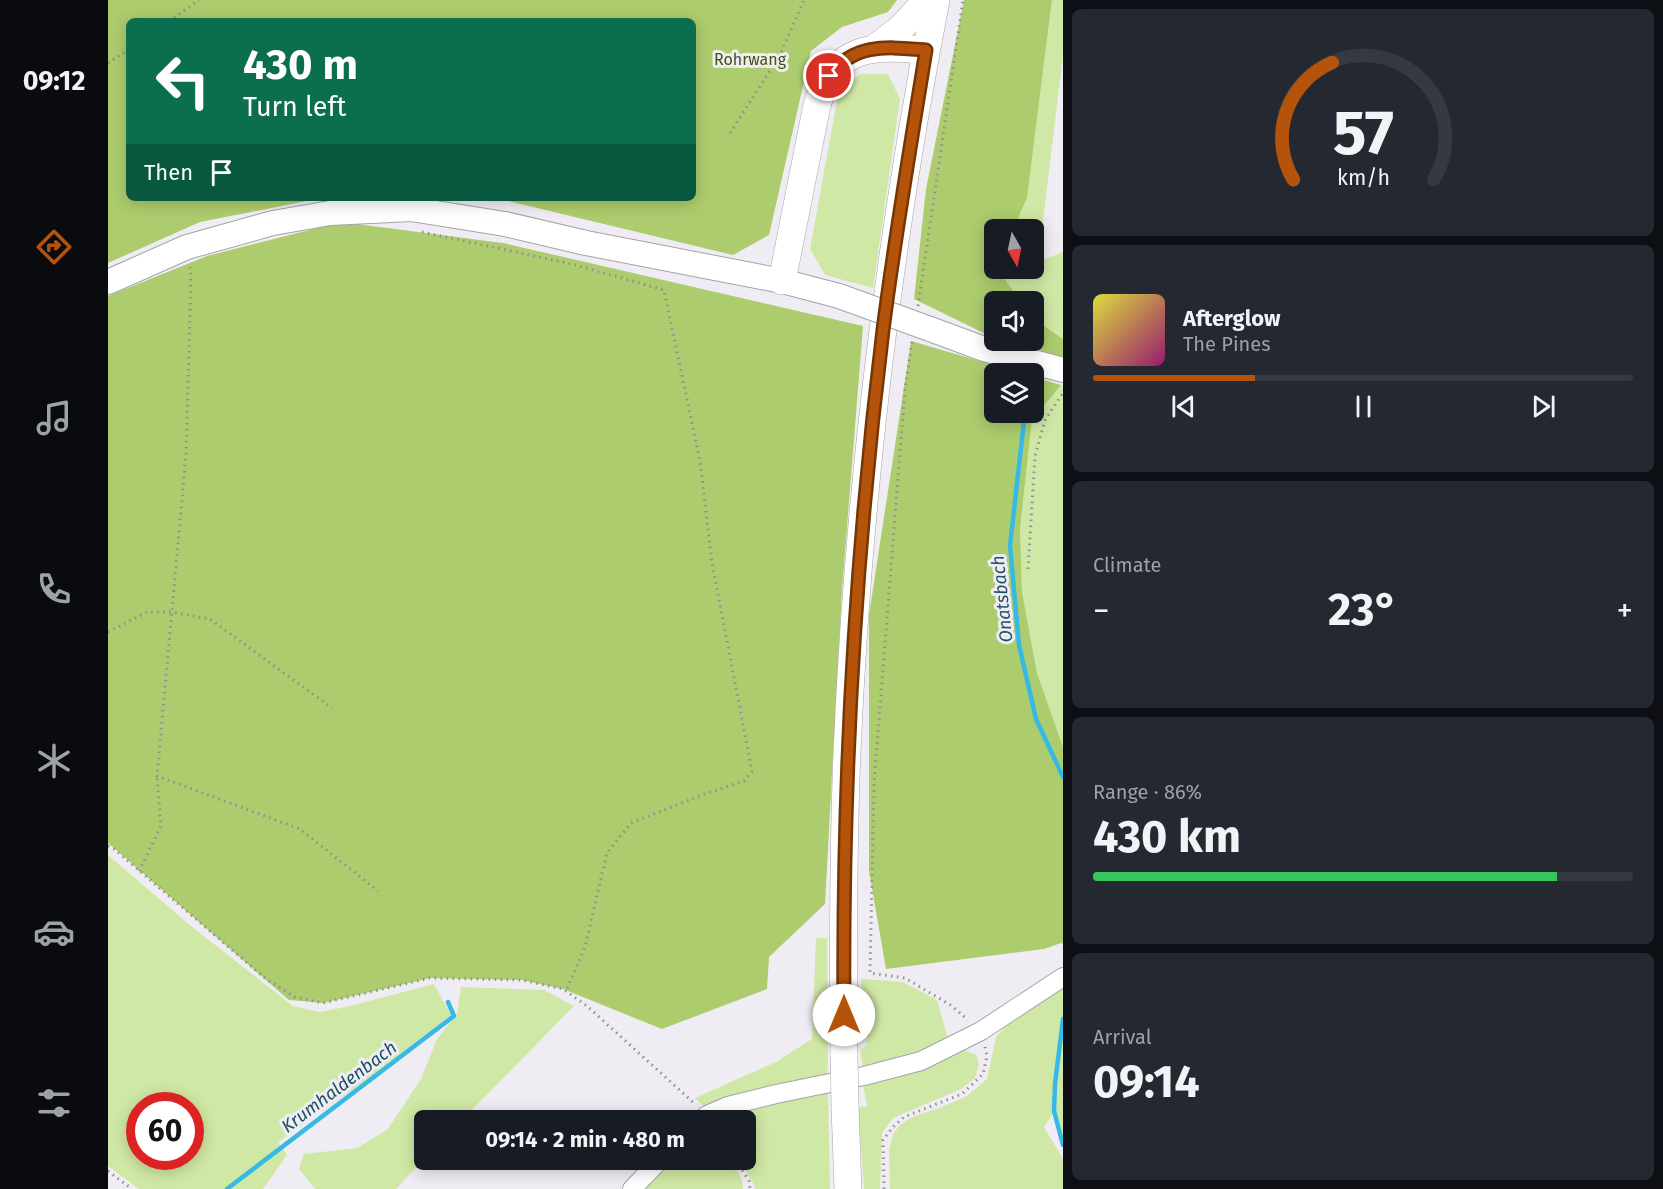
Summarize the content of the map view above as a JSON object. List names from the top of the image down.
{
  "water": ["Onatsbach", "Krumhaldenbach"],
  "parks": ["Rohrwang"],
  "north": "bottom",
  "page": {
    "tabs": "09:12",
    "turn": ["430 m", "Turn left"],
    "then": "Then",
    "song": ["Afterglow", "The Pines"],
    "tile": [
      "Climate",
      ["Range · 86%", "430 km"],
      ["Arrival", "09:14"]
    ],
    "heat": ["−", "23°", "+"],
    "limit": "60",
    "trip": "09:14 · 2 min · 480 m",
    "gauge": ["57", "km/h"]
  }
}
